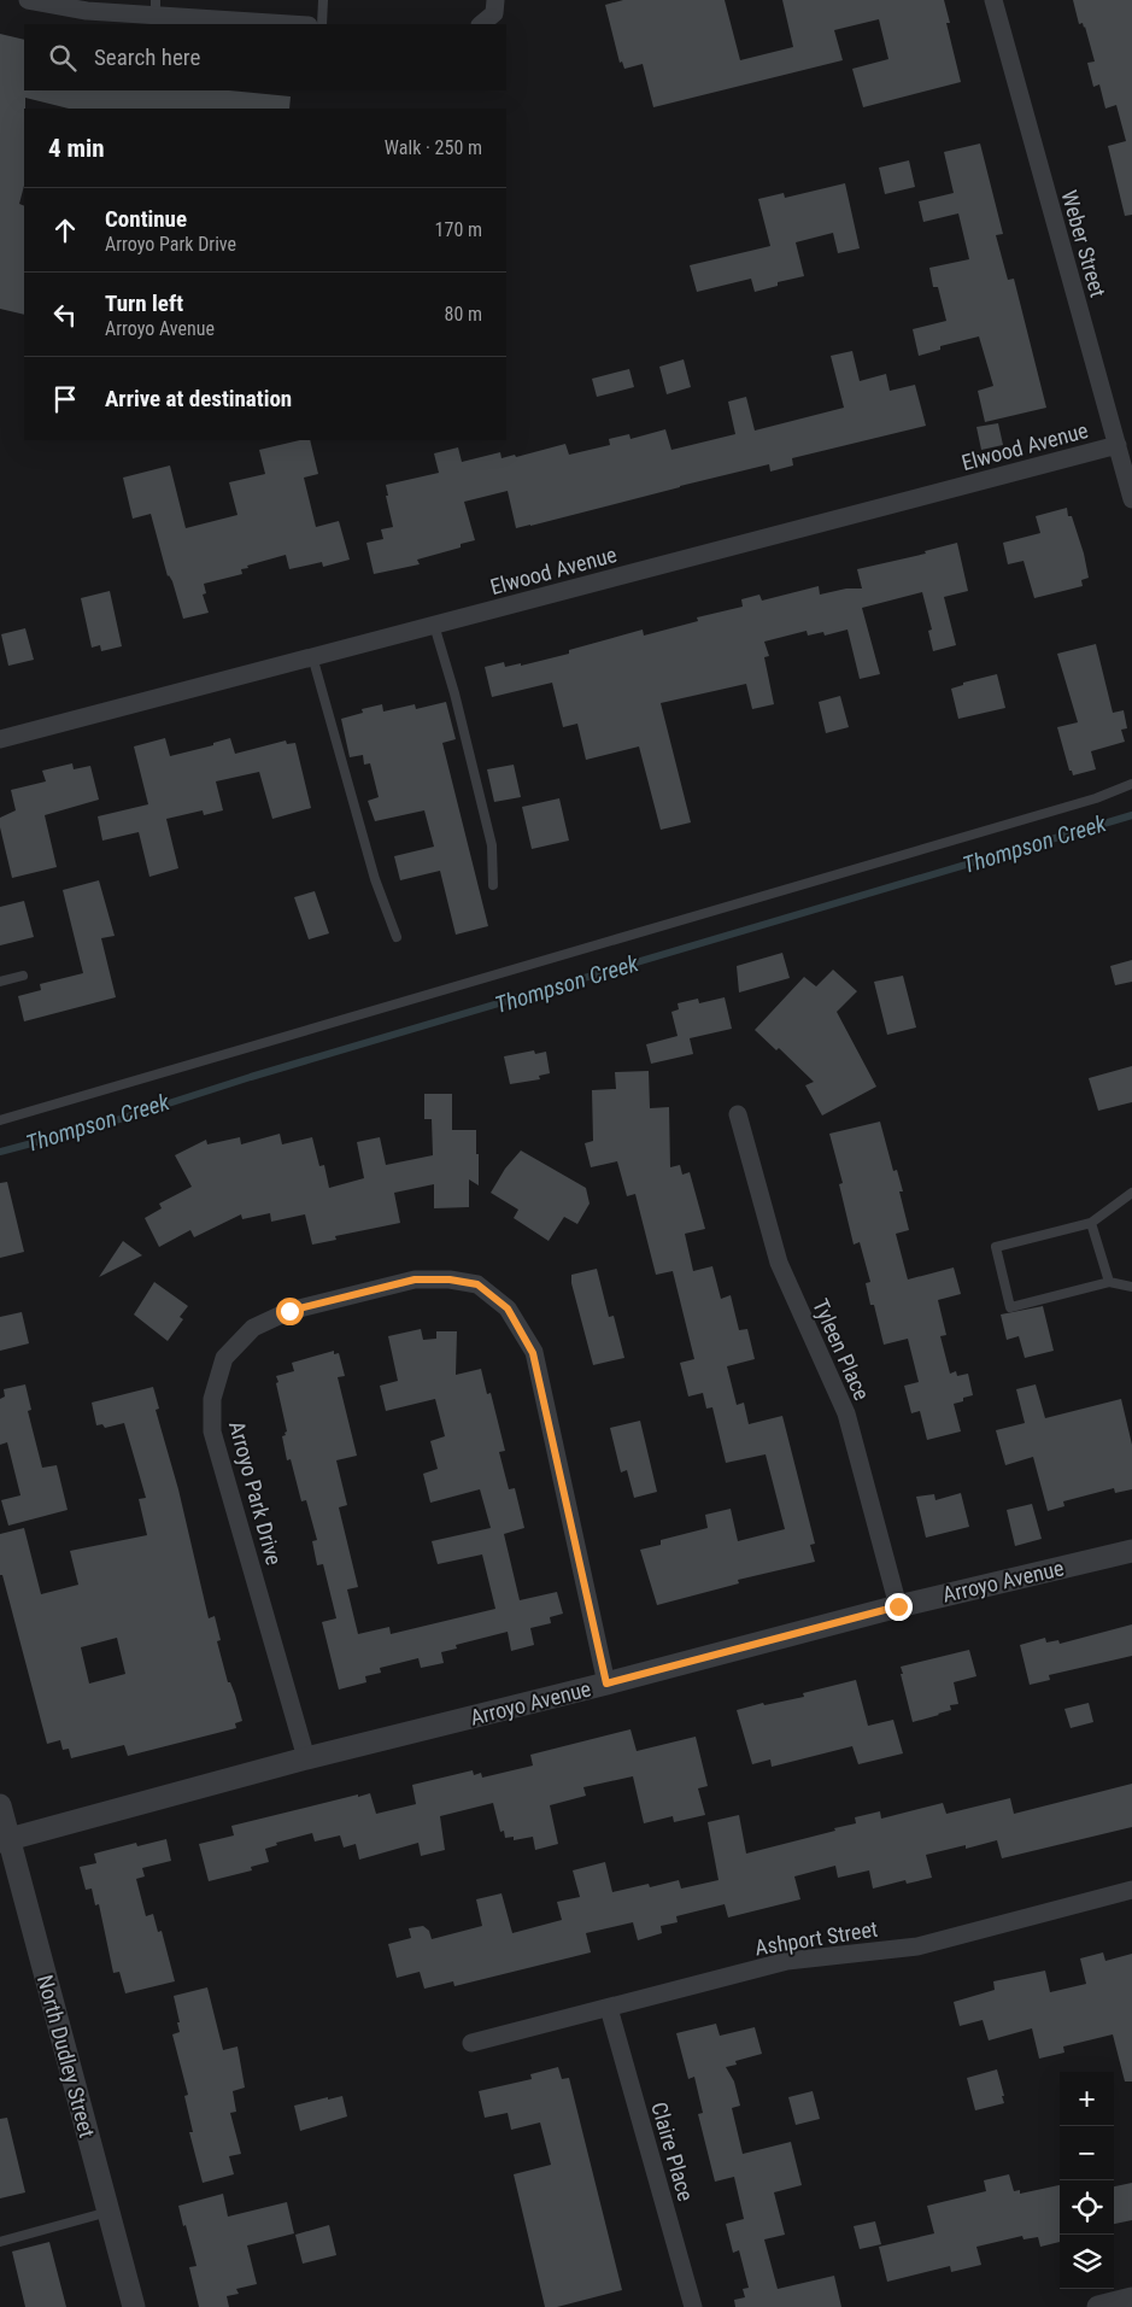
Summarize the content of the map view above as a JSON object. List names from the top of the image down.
{
  "streets": {
    "street": [
      "Weber Street",
      "Elwood Avenue",
      "Tyleen Place",
      "Arroyo Park Drive",
      "Arroyo Avenue",
      "Ashport Street",
      "North Dudley Street",
      "Claire Place"
    ]
  },
  "crossings": [
    ["Weber Street", "Elwood Avenue"],
    ["Tyleen Place", "Arroyo Avenue"],
    ["Arroyo Park Drive", "Arroyo Avenue"],
    ["Arroyo Avenue", "North Dudley Street"],
    ["Ashport Street", "Claire Place"]
  ],
  "water": ["Thompson Creek"],
  "page": {
    "search": "Search here",
    "heading": ["4 min", "Walk · 250 m"],
    "list": [
      ["Continue", "Arroyo Park Drive", "170 m"],
      ["Turn left", "Arroyo Avenue", "80 m"],
      "Arrive at destination"
    ],
    "map_buttons": ["+", "−"]
  }
}
